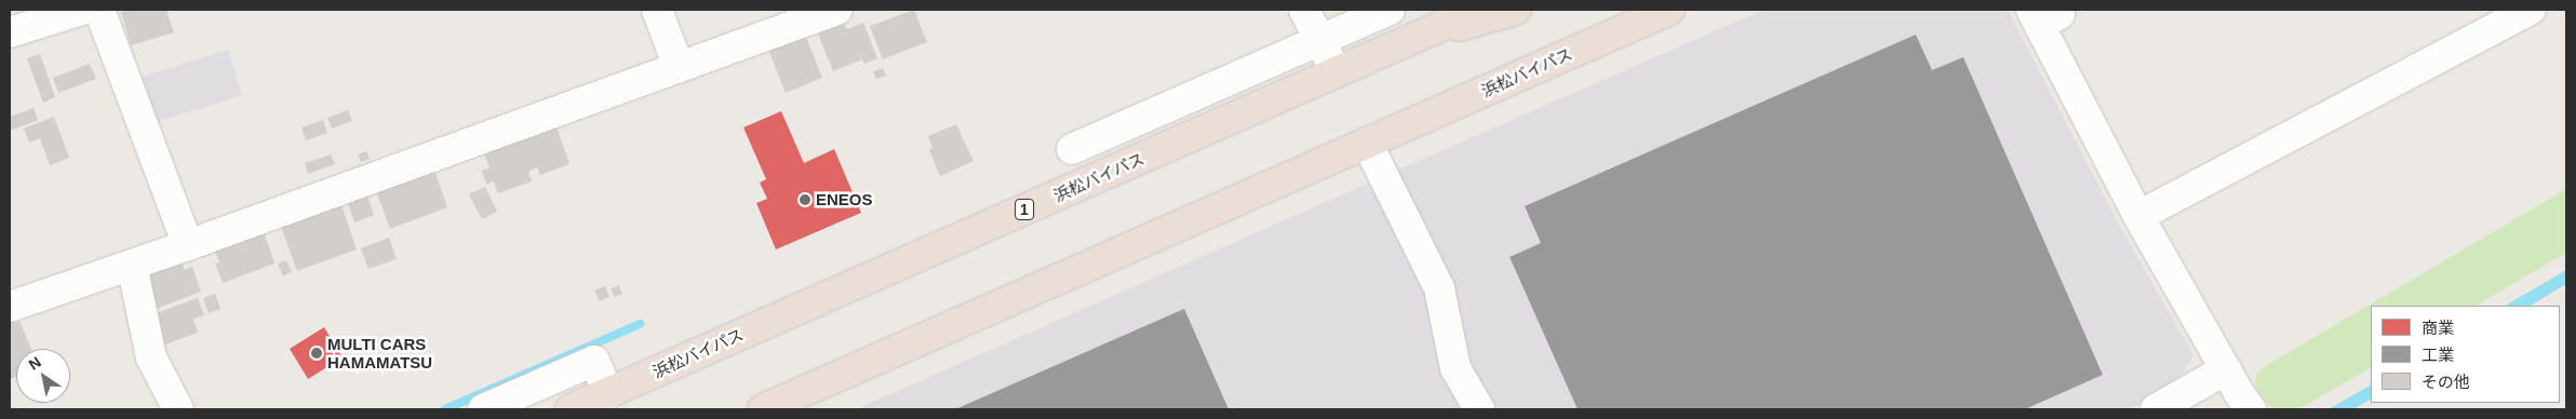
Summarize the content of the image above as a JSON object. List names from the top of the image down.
{
  "streets": {
    "highway": ["浜松バイパス", "1"]
  },
  "places": ["ENEOS", "MULTI CARS HAMAMATSU"],
  "legend": ["商業", "工業", "その他"],
  "north": "top left"
}
